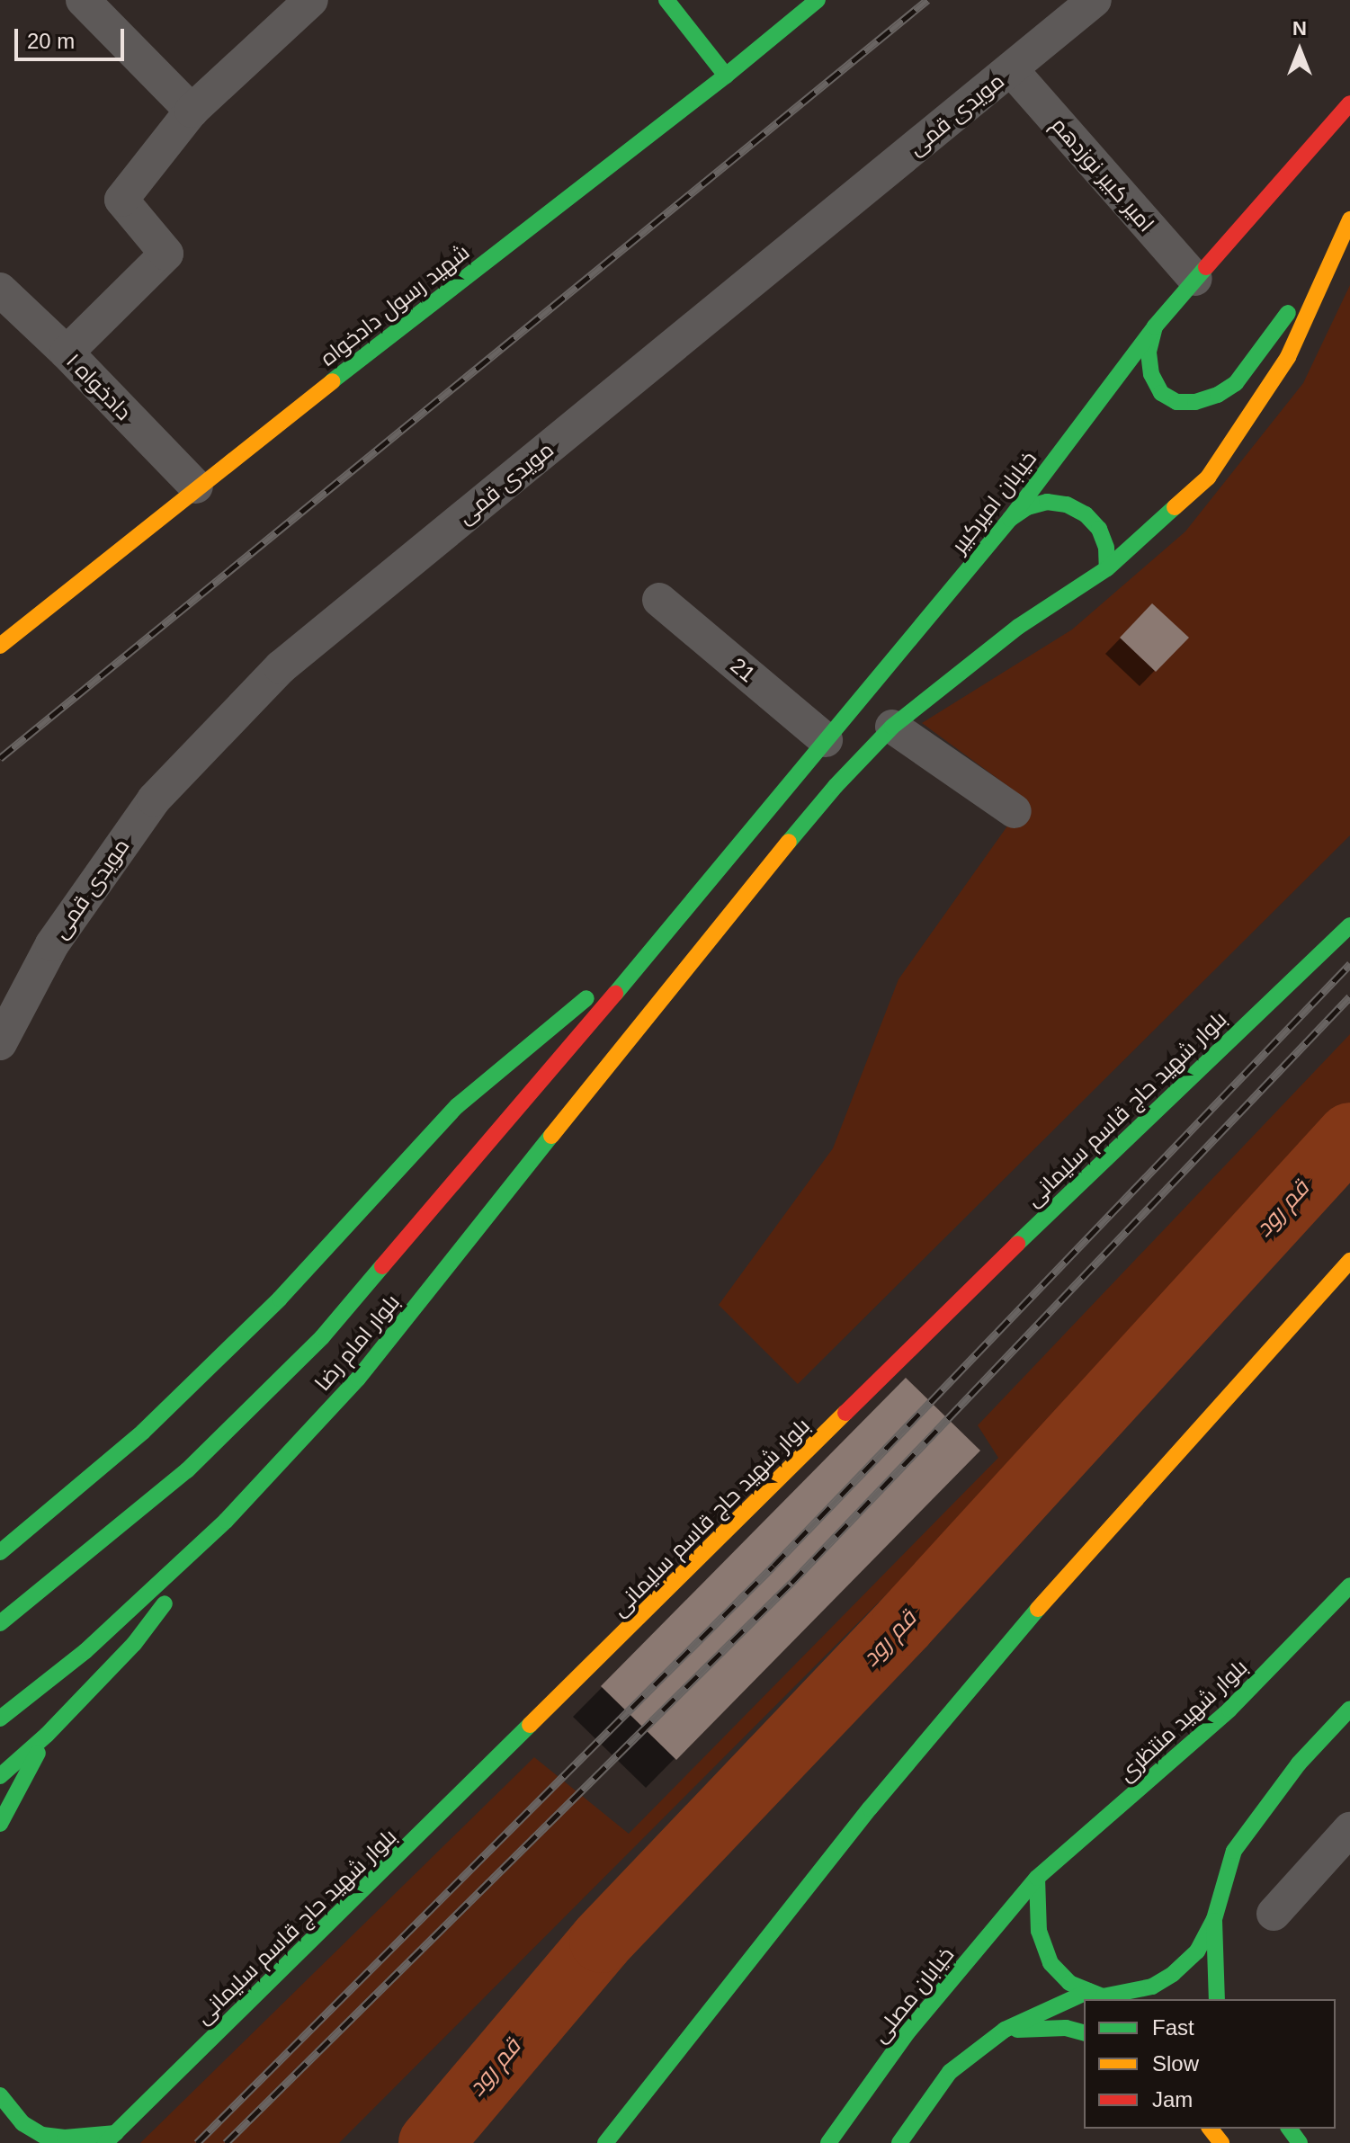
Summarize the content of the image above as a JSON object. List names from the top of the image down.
{
  "streets": {
    "main road": [
      "شهید رسول دادخواه",
      "خیابان امیرکبیر",
      "بلوار شهید حاج قاسم سلیمانی",
      "بلوار امام رضا",
      "بلوار شهید منتظری",
      "خیابان مصلی"
    ],
    "street": [
      "مویدی قمی",
      "امیر کبیر نوزدهم",
      "دادخواه ۱",
      "21"
    ]
  },
  "crossings": [
    ["مویدی قمی", "امیر کبیر نوزدهم"],
    ["امیر کبیر نوزدهم", "خیابان امیرکبیر"],
    ["شهید رسول دادخواه", "دادخواه ۱"],
    ["خیابان امیرکبیر", "21"],
    ["خیابان امیرکبیر", "بلوار امام رضا"],
    ["بلوار شهید منتظری", "خیابان مصلی"]
  ],
  "water": ["قم رود"],
  "legend": ["Fast", "Slow", "Jam"],
  "scale_bar": "20 m",
  "north": "top"
}
